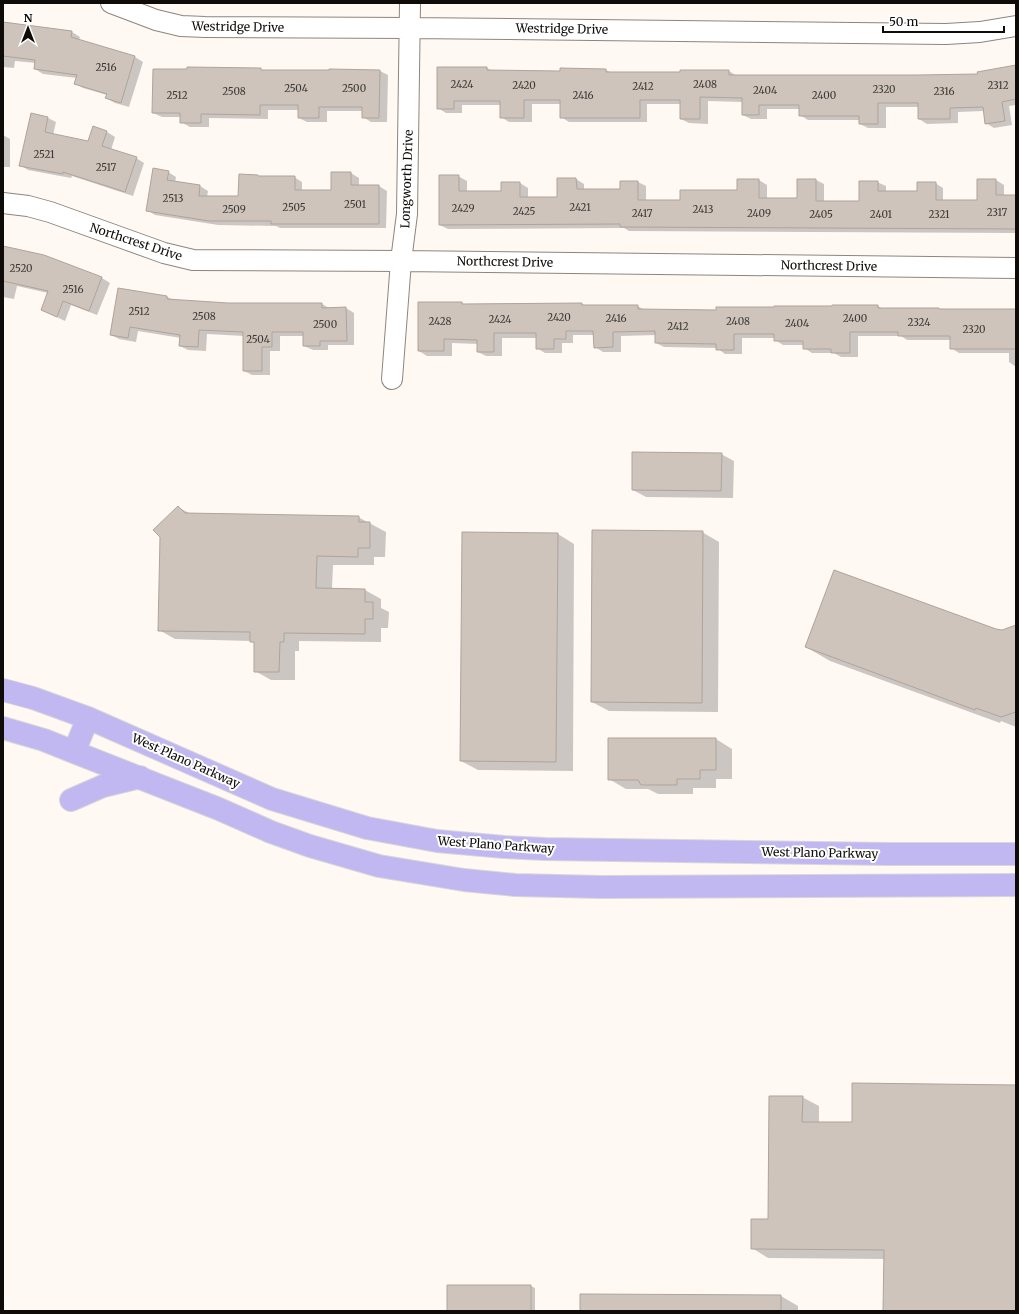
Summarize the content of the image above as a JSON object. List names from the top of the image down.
{
  "streets": {
    "main road": ["West Plano Parkway"],
    "street": ["Westridge Drive", "Longworth Drive", "Northcrest Drive"]
  },
  "crossings": [
    ["Westridge Drive", "Longworth Drive"],
    ["Longworth Drive", "Northcrest Drive"]
  ],
  "house_numbers": [
    "2516",
    "2424",
    "2408",
    "2420",
    "2312",
    "2412",
    "2504",
    "2500",
    "2320",
    "2404",
    "2508",
    "2316",
    "2512",
    "2416",
    "2400",
    "2521",
    "2517",
    "2513",
    "2501",
    "2505",
    "2421",
    "2429",
    "2509",
    "2413",
    "2425",
    "2317",
    "2417",
    "2409",
    "2405",
    "2401",
    "2321",
    "2520",
    "2516",
    "2512",
    "2508",
    "2420",
    "2416",
    "2400",
    "2424",
    "2428",
    "2408",
    "2324",
    "2404",
    "2500",
    "2412",
    "2320",
    "2504"
  ],
  "scale_bar": "50 m",
  "north": "top"
}
